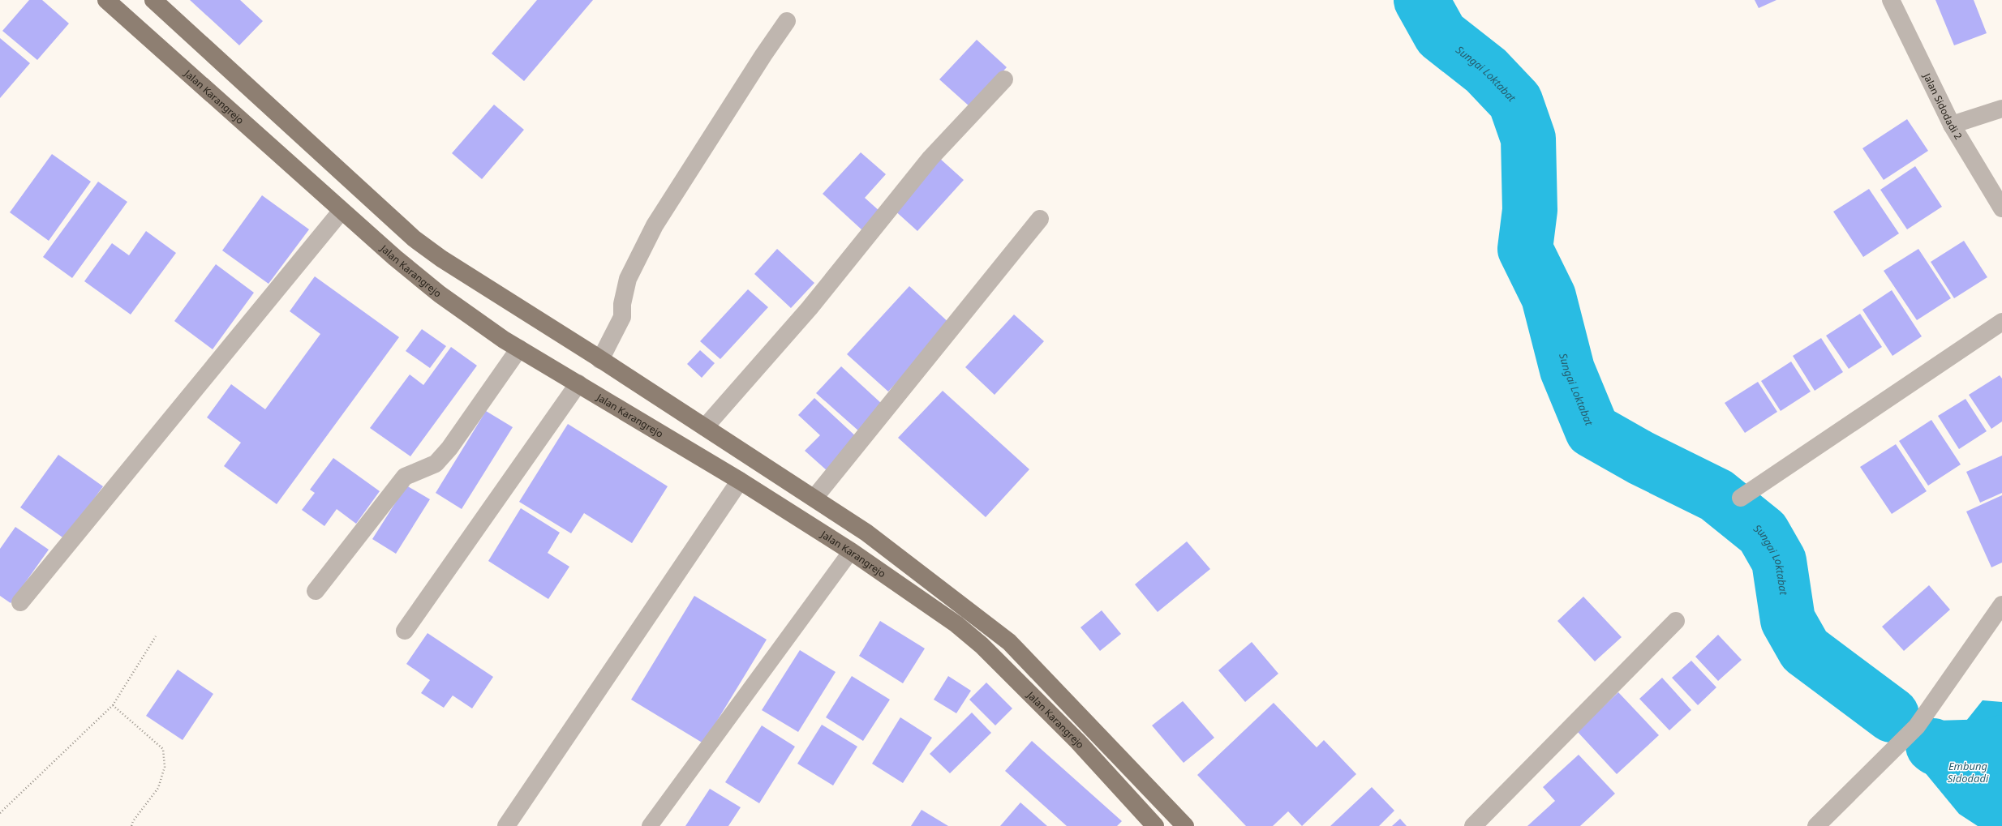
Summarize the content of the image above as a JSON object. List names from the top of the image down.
{
  "streets": {
    "main road": ["Jalan Karangrejo"],
    "street": ["Jalan Sidodadi 2"]
  },
  "water": ["Sungai Loktabat", "Embung Sidodadi"]
}
